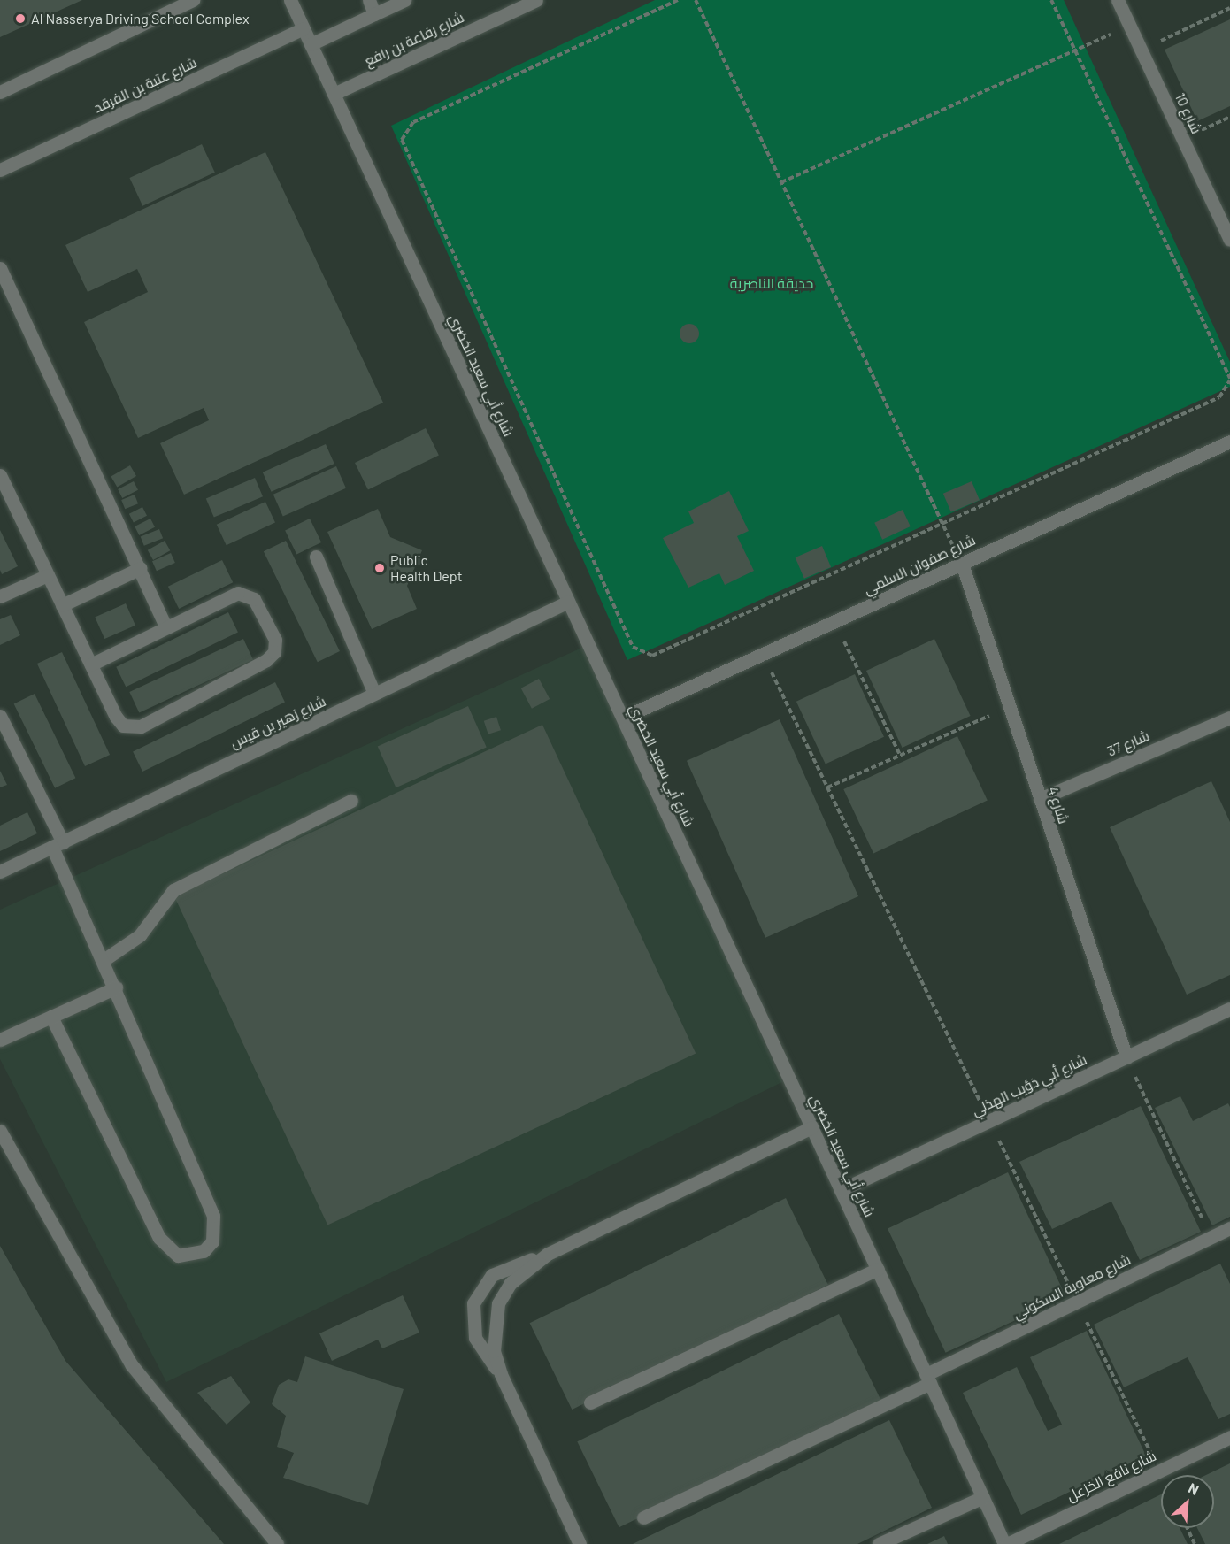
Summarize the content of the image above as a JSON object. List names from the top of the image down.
{
  "streets": {
    "street": [
      "شارع رفاعة بن رافع",
      "شارع عتبة بن الفرقد",
      "شارع 10",
      "شارع أبي سعيد الخضري",
      "شارع صفوان السلمي",
      "شارع زهير بن قيس",
      "شارع 37",
      "شارع 4",
      "شارع أبي ذؤيب الهذلي",
      "شارع معاوية السكوني",
      "شارع نافع الخزعل"
    ]
  },
  "crossings": [
    ["شارع رفاعة بن رافع", "شارع أبي سعيد الخضري"],
    ["شارع عتبة بن الفرقد", "شارع أبي سعيد الخضري"],
    ["شارع أبي سعيد الخضري", "شارع صفوان السلمي"],
    ["شارع أبي سعيد الخضري", "شارع زهير بن قيس"],
    ["شارع أبي سعيد الخضري", "شارع أبي ذؤيب الهذلي"],
    ["شارع أبي سعيد الخضري", "شارع معاوية السكوني"],
    ["شارع أبي سعيد الخضري", "شارع نافع الخزعل"],
    ["شارع صفوان السلمي", "شارع 4"],
    ["شارع 37", "شارع 4"],
    ["شارع 4", "شارع أبي ذؤيب الهذلي"]
  ],
  "parks": ["حديقة الناصرية"],
  "places": ["Al Nasserya Driving School Complex", "Public Health Dept"],
  "north": "top right"
}
